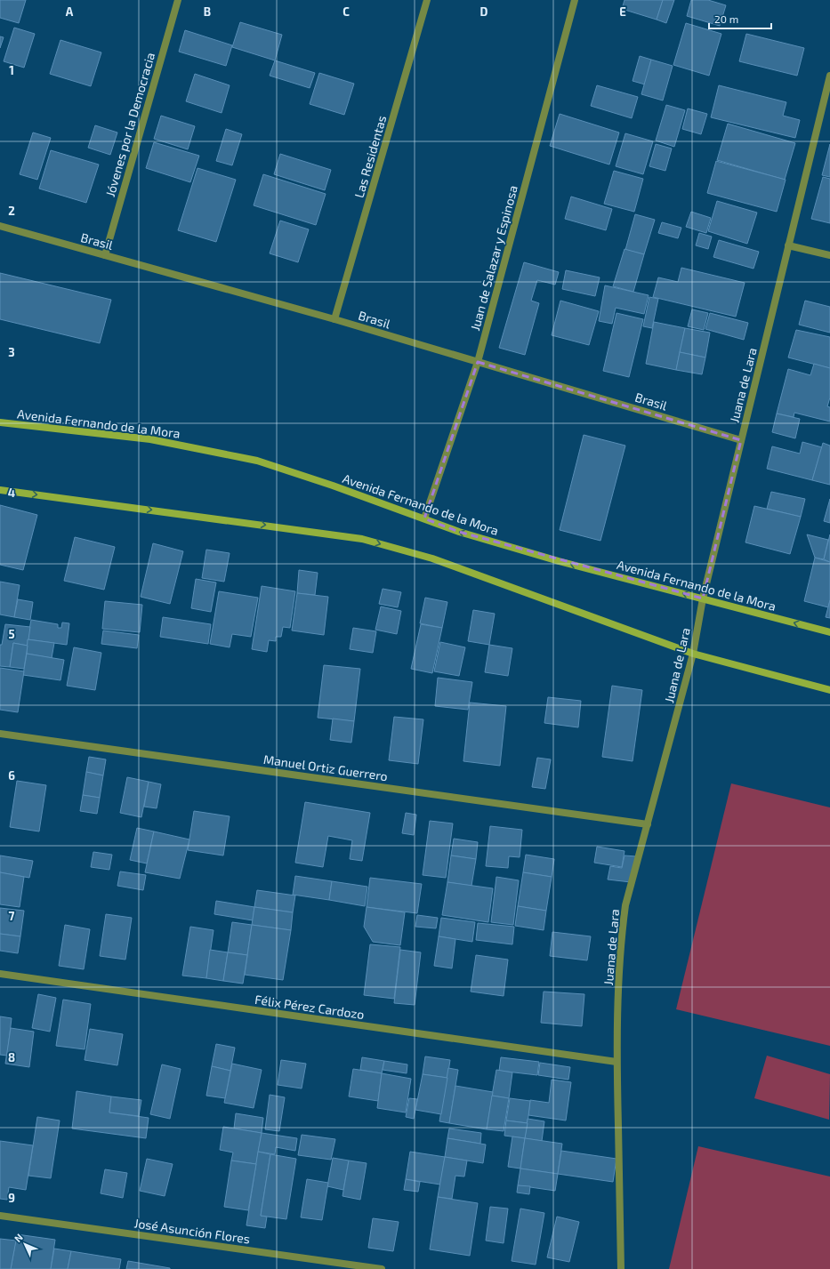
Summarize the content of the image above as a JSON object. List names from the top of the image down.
{
  "streets": {
    "main road": ["Avenida Fernando de la Mora"],
    "street": [
      "Jóvenes por la Democracia",
      "Las Residentas",
      "Brasil",
      "Juan de Salazar y Espinosa",
      "Juana de Lara",
      "Manuel Ortiz Guerrero",
      "Félix Pérez Cardozo",
      "José Asunción Flores"
    ]
  },
  "crossings": [
    ["Jóvenes por la Democracia", "Brasil"],
    ["Las Residentas", "Brasil"],
    ["Brasil", "Juan de Salazar y Espinosa"],
    ["Brasil", "Juana de Lara"],
    ["Juan de Salazar y Espinosa", "Avenida Fernando de la Mora"],
    ["Juana de Lara", "Avenida Fernando de la Mora"],
    ["Juana de Lara", "Manuel Ortiz Guerrero"],
    ["Juana de Lara", "Félix Pérez Cardozo"]
  ],
  "scale_bar": "20 m",
  "north": "top left",
  "grid": {
    "columns": [
      "A",
      "B",
      "C",
      "D",
      "E"
    ],
    "rows": [
      "1",
      "2",
      "3",
      "4",
      "5",
      "6",
      "7",
      "8",
      "9"
    ]
  }
}
